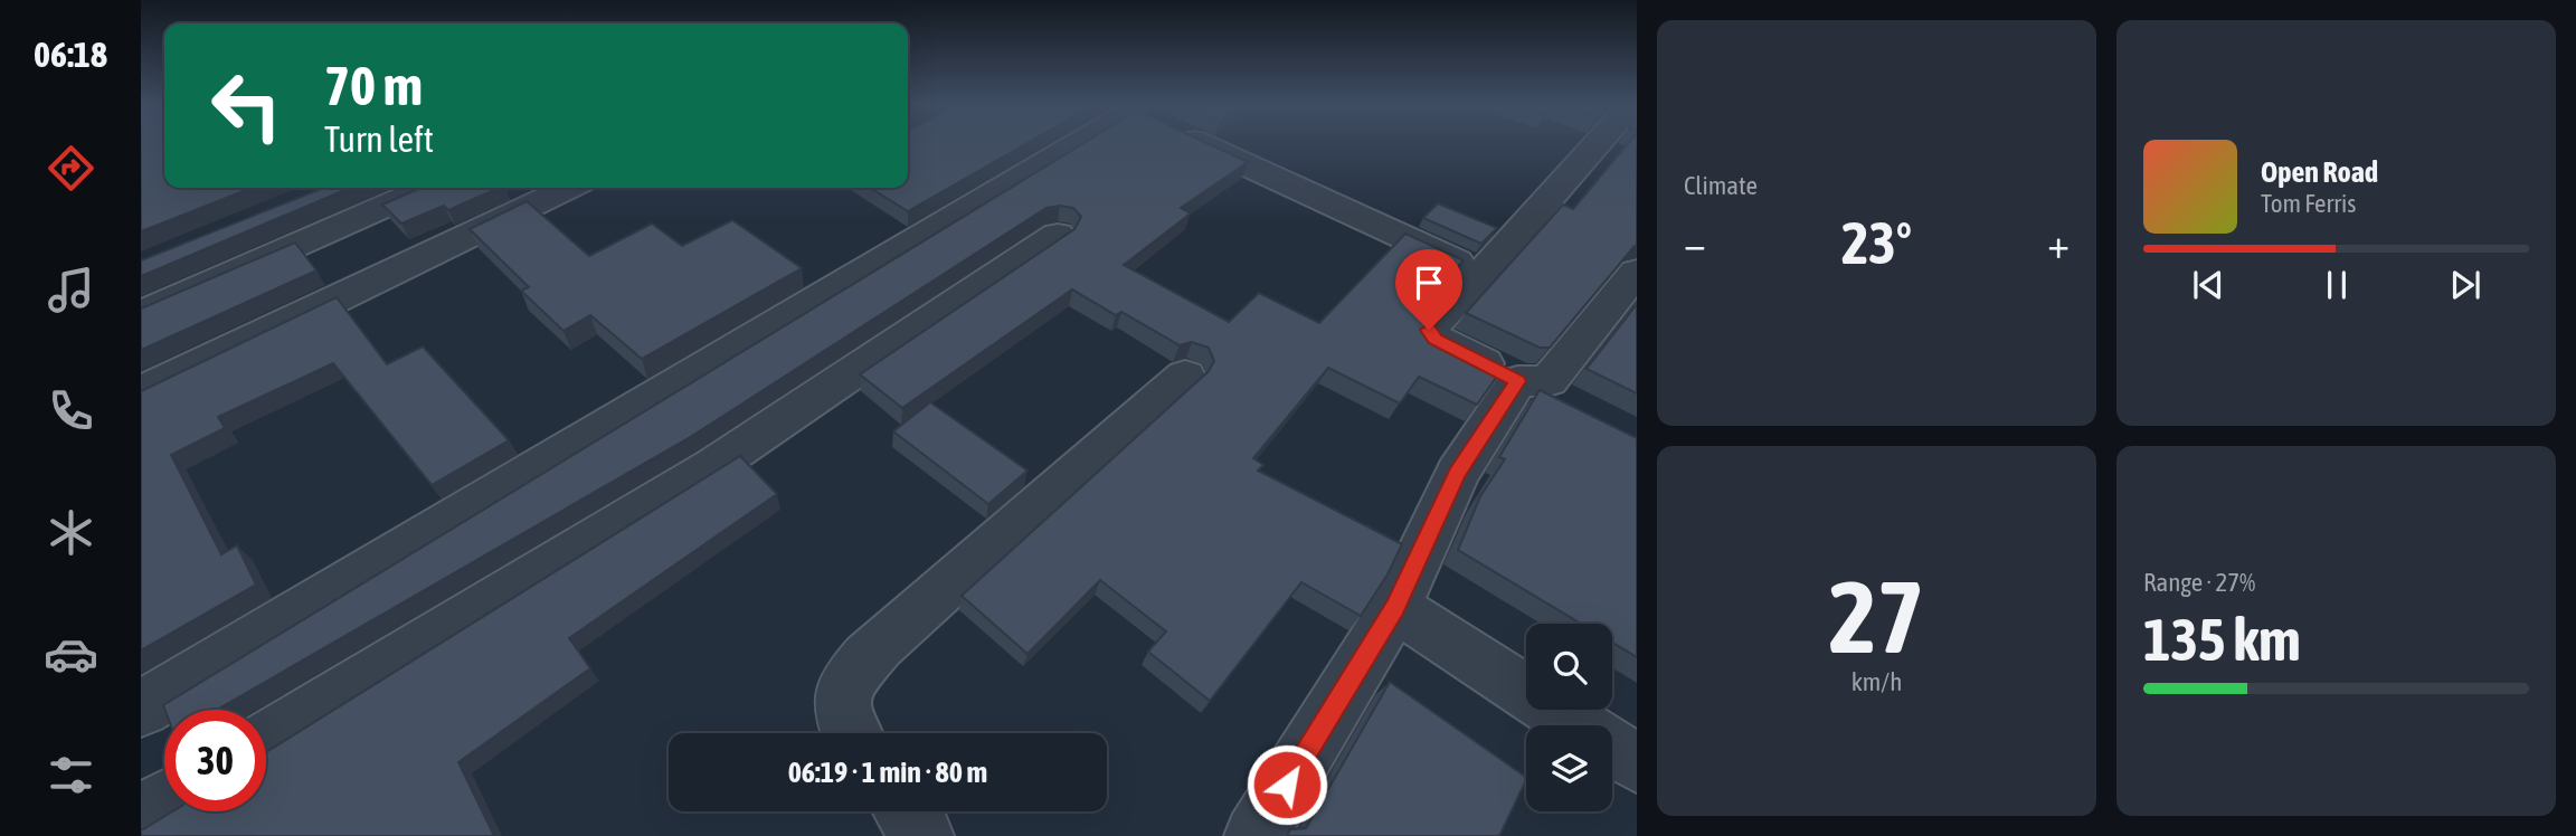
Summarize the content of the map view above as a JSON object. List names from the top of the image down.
{
  "page": {
    "tabs": "06:18",
    "tile": [
      "Climate",
      ["27", "km/h"],
      ["Range · 27%", "135 km"]
    ],
    "turn": ["70 m", "Turn left"],
    "song": ["Open Road", "Tom Ferris"],
    "heat": ["−", "23°", "+"],
    "limit": "30",
    "trip": "06:19 · 1 min · 80 m"
  }
}
